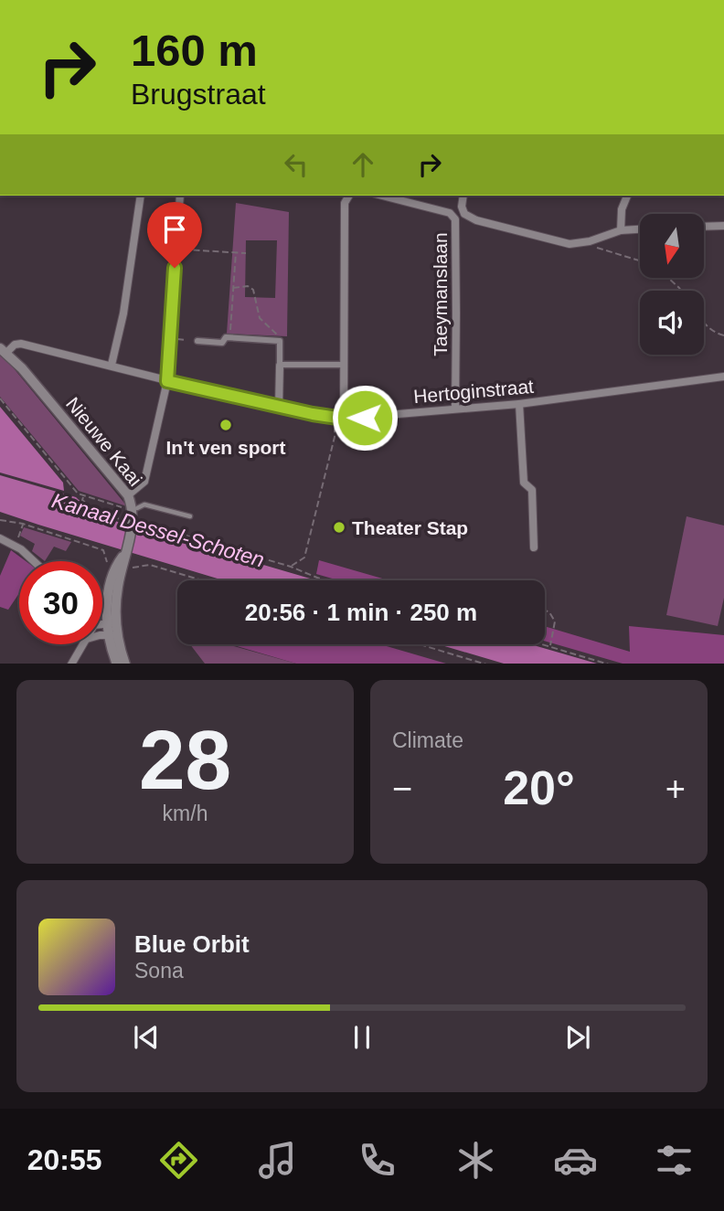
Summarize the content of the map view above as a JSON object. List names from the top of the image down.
{
  "streets": {
    "street": ["Taeymanslaan", "Hertoginstraat", "Nieuwe Kaai"]
  },
  "crossings": [
    ["Taeymanslaan", "Hertoginstraat"],
    ["Hertoginstraat", "Nieuwe Kaai"]
  ],
  "water": ["Kanaal Dessel-Schoten"],
  "places": ["In't ven sport", "Theater Stap"],
  "north": "bottom",
  "page": {
    "turn": ["160 m", "Brugstraat"],
    "limit": "30",
    "trip": "20:56 · 1 min · 250 m",
    "tile": [
      ["28", "km/h"],
      "Climate"
    ],
    "heat": ["−", "20°", "+"],
    "song": ["Blue Orbit", "Sona"],
    "tabs": "20:55"
  }
}
